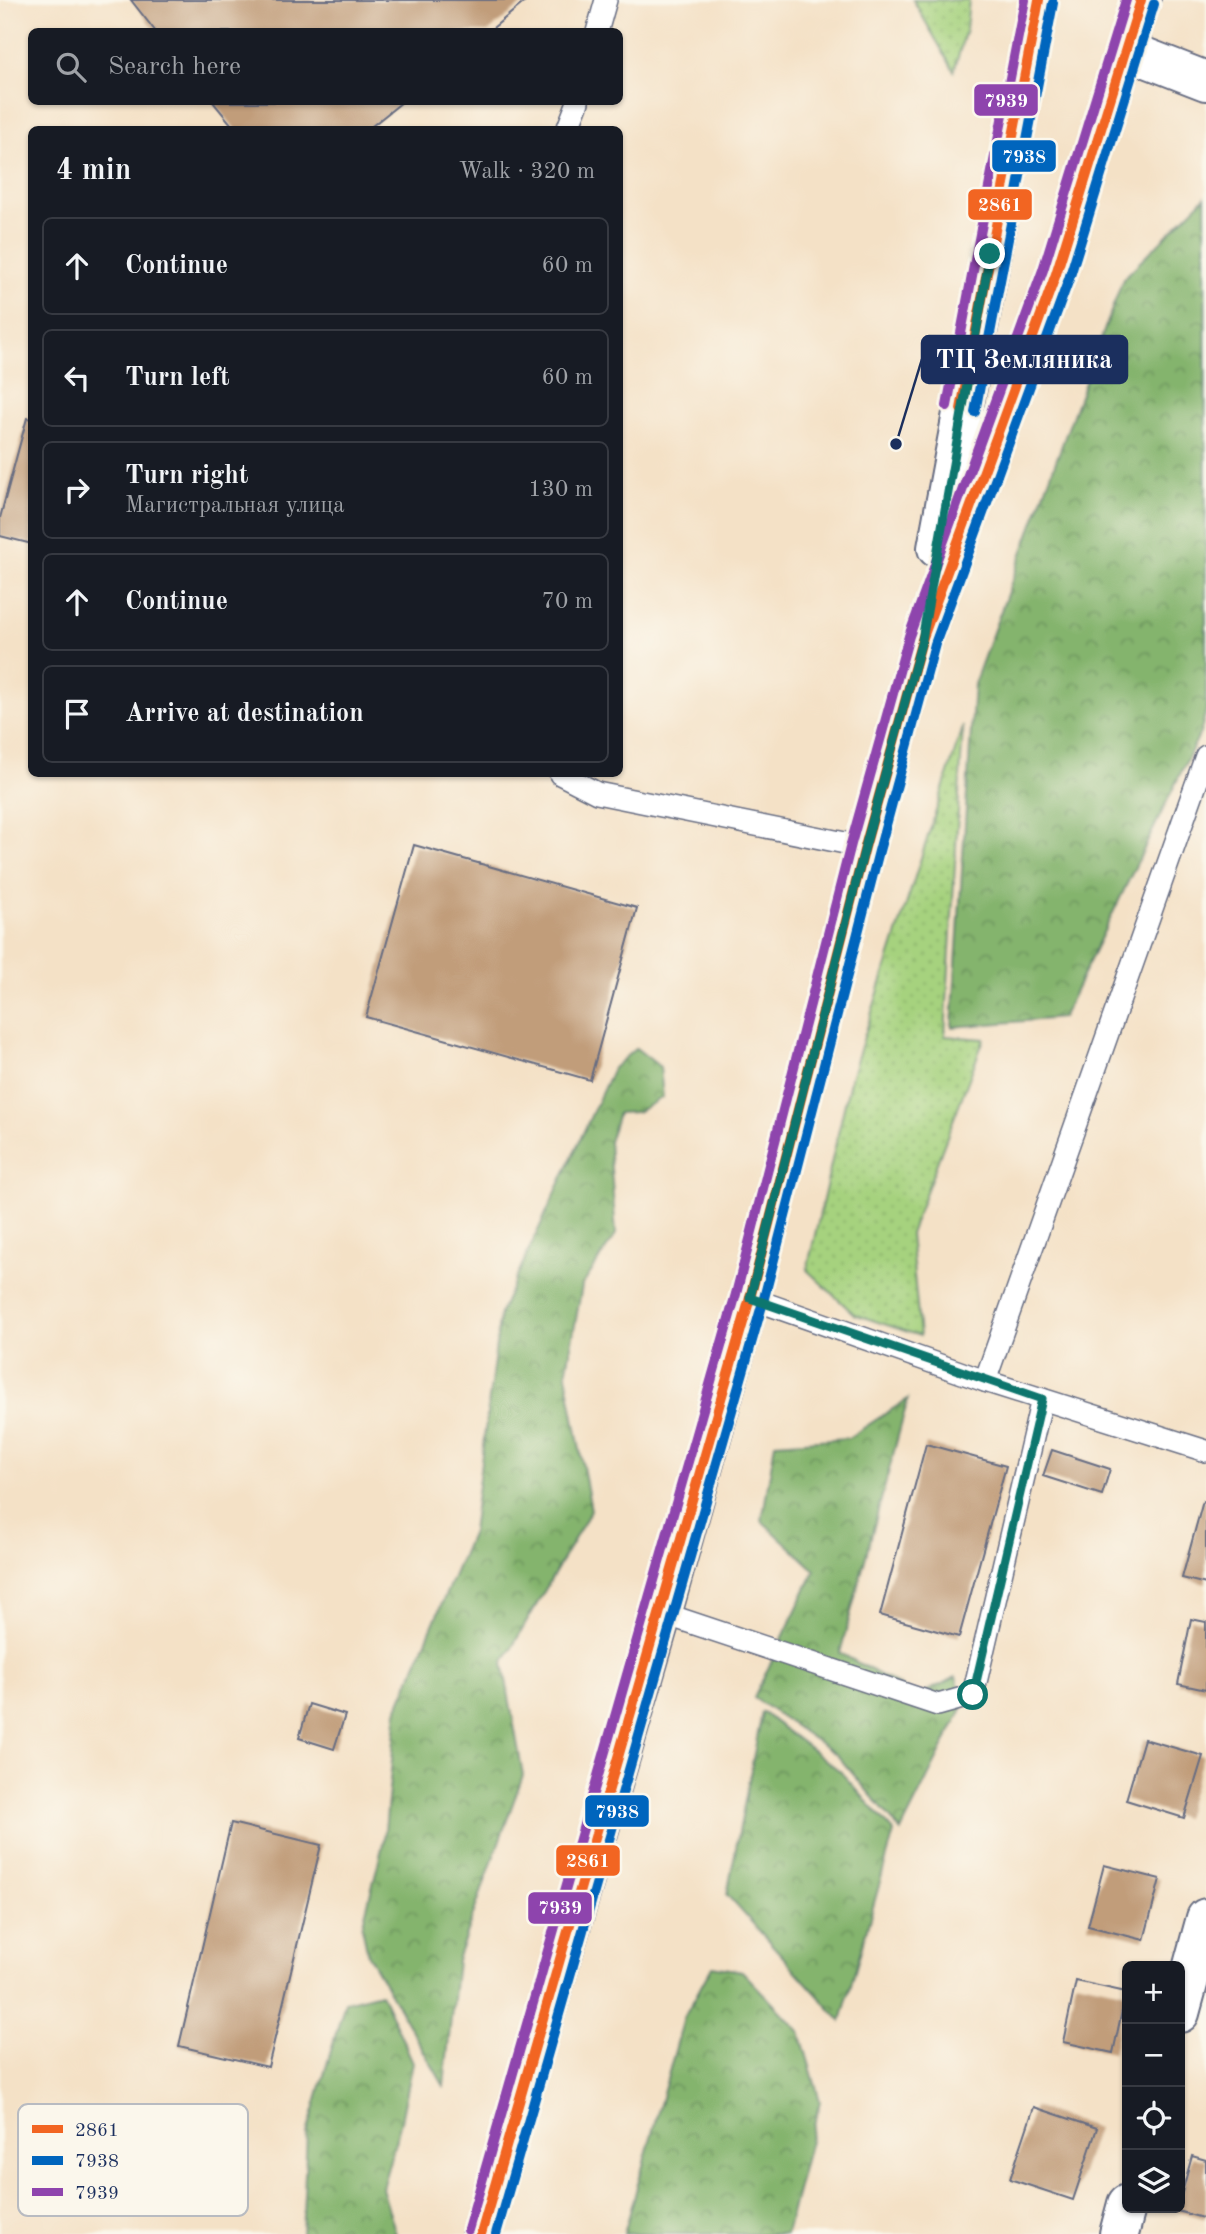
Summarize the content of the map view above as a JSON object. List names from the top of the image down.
{
  "places": ["ТЦ Земляника"],
  "lines": ["transit line 2861", "transit line 7939", "transit line 7938"],
  "legend": ["2861", "7938", "7939"],
  "page": {
    "search": "Search here",
    "heading": ["4 min", "Walk · 320 m"],
    "list": [
      ["Continue", "60 m"],
      ["Turn left", "60 m"],
      ["Turn right", "Магистральная улица", "130 m"],
      ["Continue", "70 m"],
      "Arrive at destination"
    ],
    "map_buttons": ["+", "−"]
  }
}
